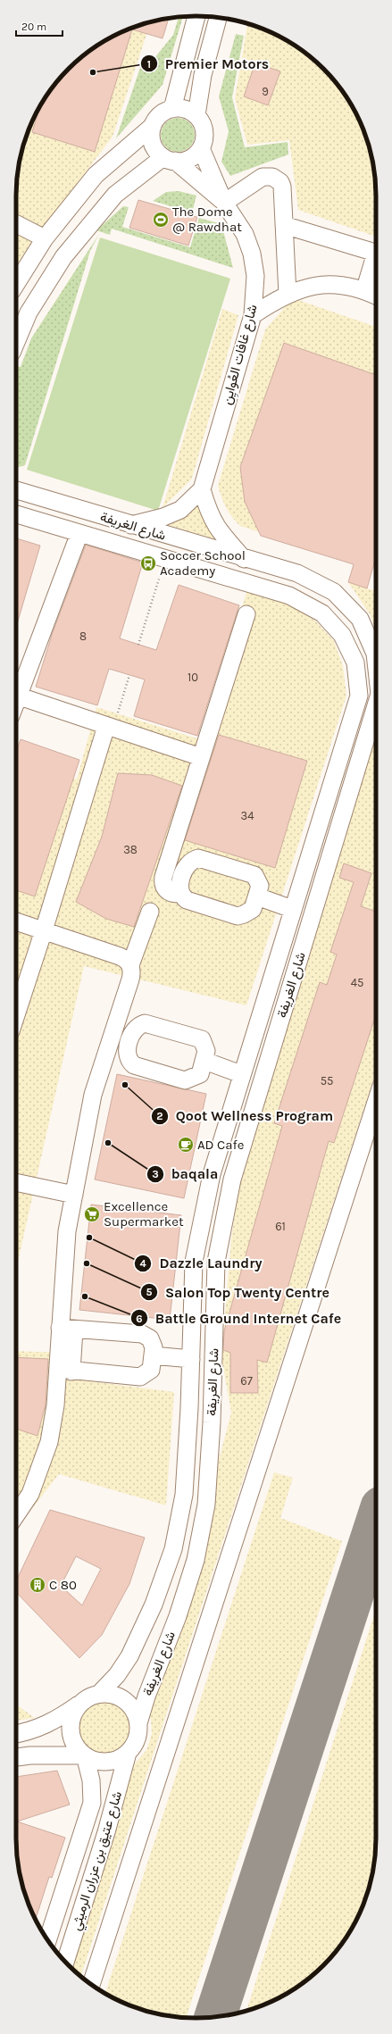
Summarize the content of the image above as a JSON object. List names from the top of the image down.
{
  "streets": {
    "street": ["شارع غافات العُوايِن", "شارع الغريفة", "شارع عتيق بن عزران الرميثي"]
  },
  "crossings": [
    ["شارع الغريفة", "شارع عتيق بن عزران الرميثي"]
  ],
  "places": {
    "other": [
      "Premier Motors",
      "Qoot Wellness Program",
      "baqala",
      "Dazzle Laundry",
      "Salon Top Twenty Centre",
      "Battle Ground Internet Cafe"
    ],
    "sports": ["The Dome @ Rawdhat"],
    "bus stop": ["Soccer School Academy"],
    "cafe": ["AD Cafe"],
    "supermarket": ["Excellence Supermarket"],
    "building": ["C 80"]
  },
  "house_numbers": [
    "9",
    "8",
    "10",
    "34",
    "38",
    "45",
    "55",
    "61",
    "67"
  ],
  "scale_bar": "20 m"
}
